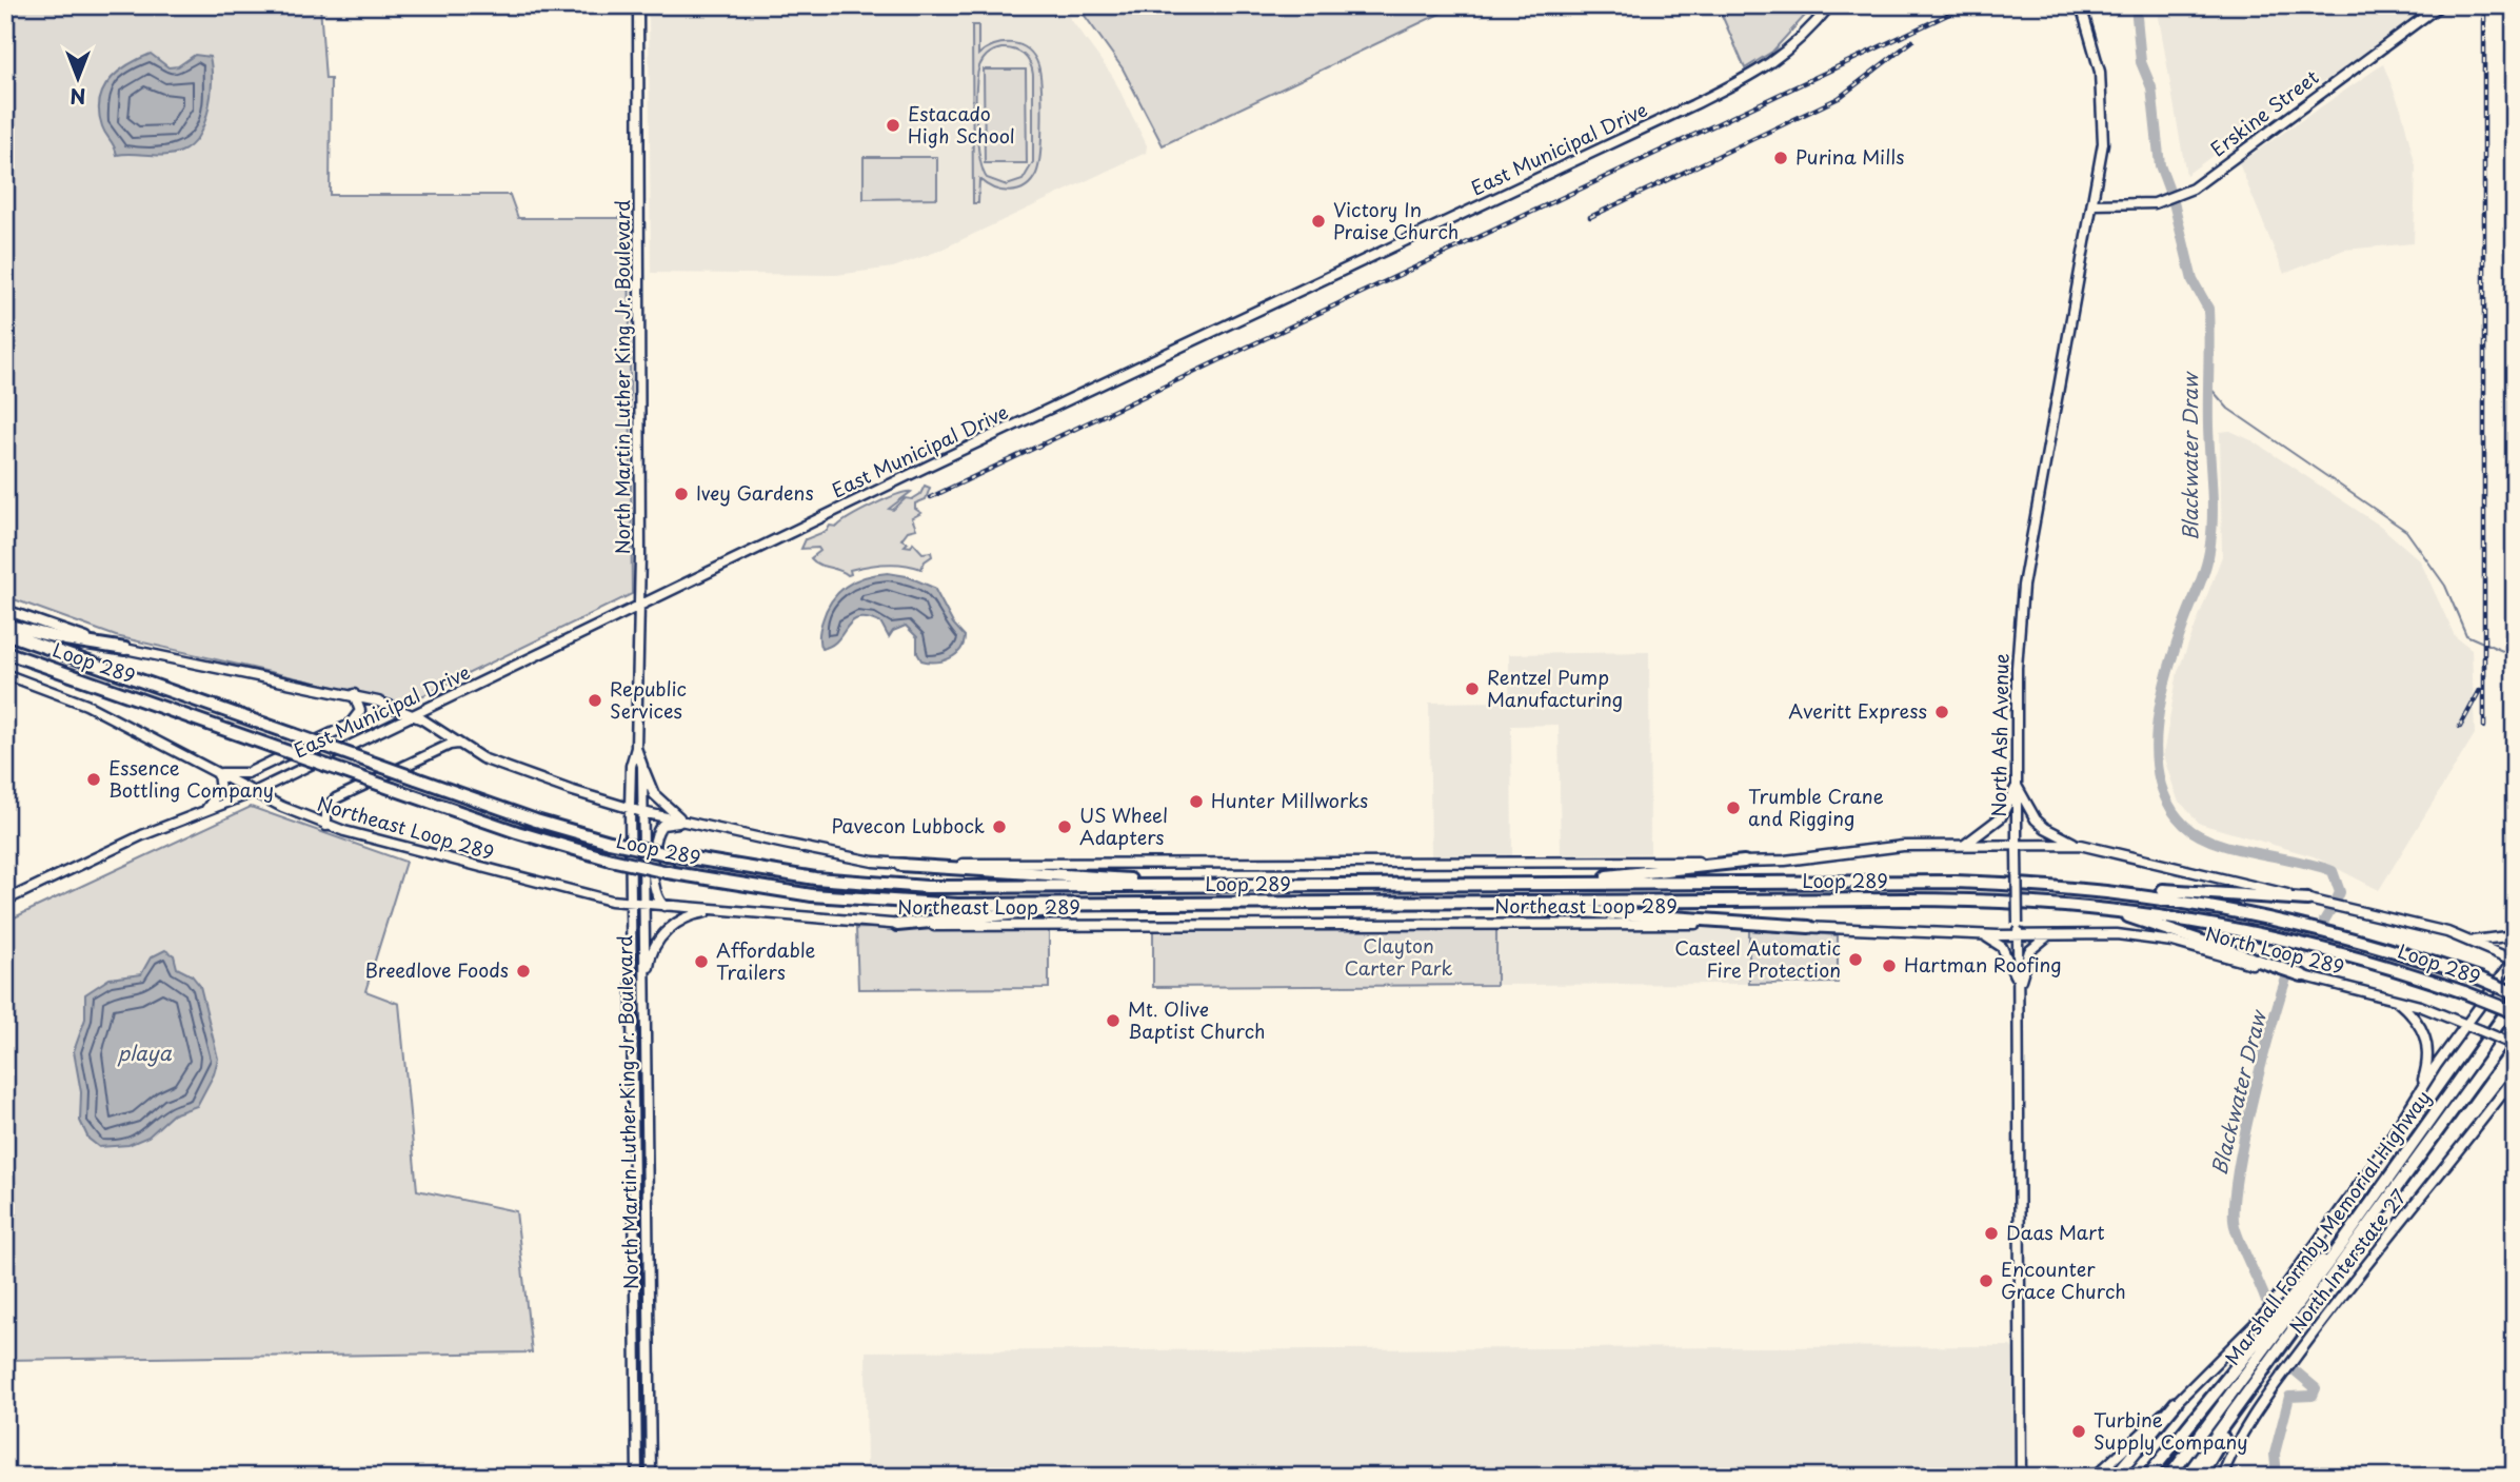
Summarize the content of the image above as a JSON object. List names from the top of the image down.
{
  "streets": {
    "highway": ["Loop 289", "Marshall Formby Memorial Highway"],
    "main road": [
      "Erskine Street",
      "East Municipal Drive",
      "North Martin Luther King Jr. Boulevard",
      "North Ash Avenue",
      "Northeast Loop 289",
      "North Loop 289",
      "North Interstate 27"
    ]
  },
  "crossings": [
    ["Erskine Street", "North Ash Avenue"],
    ["East Municipal Drive", "North Martin Luther King Jr. Boulevard"],
    ["East Municipal Drive", "Northeast Loop 289"],
    ["North Martin Luther King Jr. Boulevard", "Northeast Loop 289"],
    ["North Ash Avenue", "Northeast Loop 289"],
    ["North Ash Avenue", "North Loop 289"],
    ["Northeast Loop 289", "North Loop 289"],
    ["North Loop 289", "North Interstate 27"]
  ],
  "water": ["Blackwater Draw", "playa"],
  "parks": ["Clayton Carter Park"],
  "places": [
    "Estacado High School",
    "Purina Mills",
    "Victory In Praise Church",
    "Ivey Gardens",
    "Rentzel Pump Manufacturing",
    "Republic Services",
    "Averitt Express",
    "Essence Bottling Company",
    "Hunter Millworks",
    "Trumble Crane and Rigging",
    "Pavecon Lubbock",
    "US Wheel Adapters",
    "Casteel Automatic Fire Protection",
    "Affordable Trailers",
    "Hartman Roofing",
    "Breedlove Foods",
    "Mt. Olive Baptist Church",
    "Daas Mart",
    "Encounter Grace Church",
    "Turbine Supply Company"
  ],
  "north": "bottom"
}
